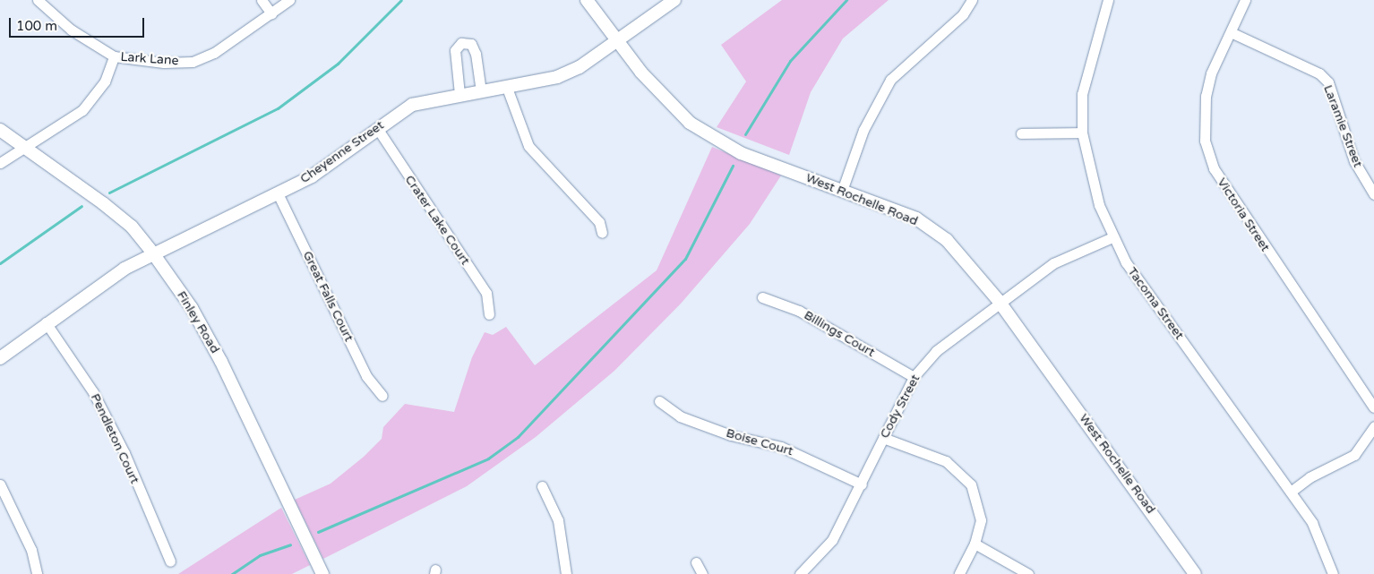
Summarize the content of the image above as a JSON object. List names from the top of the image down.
{
  "streets": {
    "street": [
      "Lark Lane",
      "Laramie Street",
      "Cheyenne Street",
      "West Rochelle Road",
      "Victoria Street",
      "Crater Lake Court",
      "Great Falls Court",
      "Tacoma Street",
      "Finley Road",
      "Billings Court",
      "Cody Street",
      "Pendleton Court",
      "Boise Court"
    ]
  },
  "crossings": [
    ["Laramie Street", "Victoria Street"],
    ["Cheyenne Street", "West Rochelle Road"],
    ["Cheyenne Street", "Crater Lake Court"],
    ["Cheyenne Street", "Great Falls Court"],
    ["Cheyenne Street", "Finley Road"],
    ["Cheyenne Street", "Pendleton Court"],
    ["West Rochelle Road", "Cody Street"],
    ["Tacoma Street", "Cody Street"],
    ["Billings Court", "Cody Street"],
    ["Cody Street", "Boise Court"]
  ],
  "scale_bar": "100 m"
}
